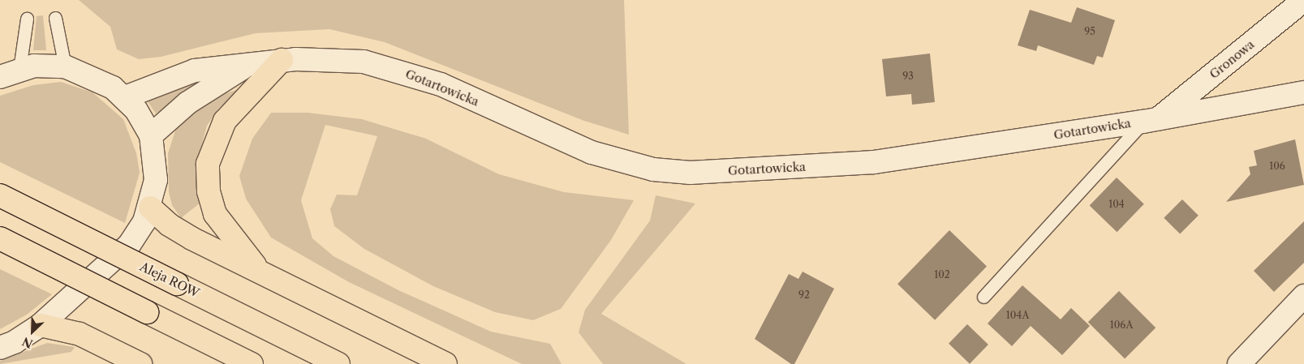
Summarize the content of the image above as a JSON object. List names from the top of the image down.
{
  "streets": {
    "main road": ["Aleja ROW"],
    "street": ["Gronowa", "Gotartowicka"]
  },
  "crossings": [
    ["Gronowa", "Gotartowicka"]
  ],
  "house_numbers": [
    "95",
    "93",
    "106",
    "104",
    "102",
    "92",
    "104A",
    "106A"
  ],
  "north": "bottom left"
}
